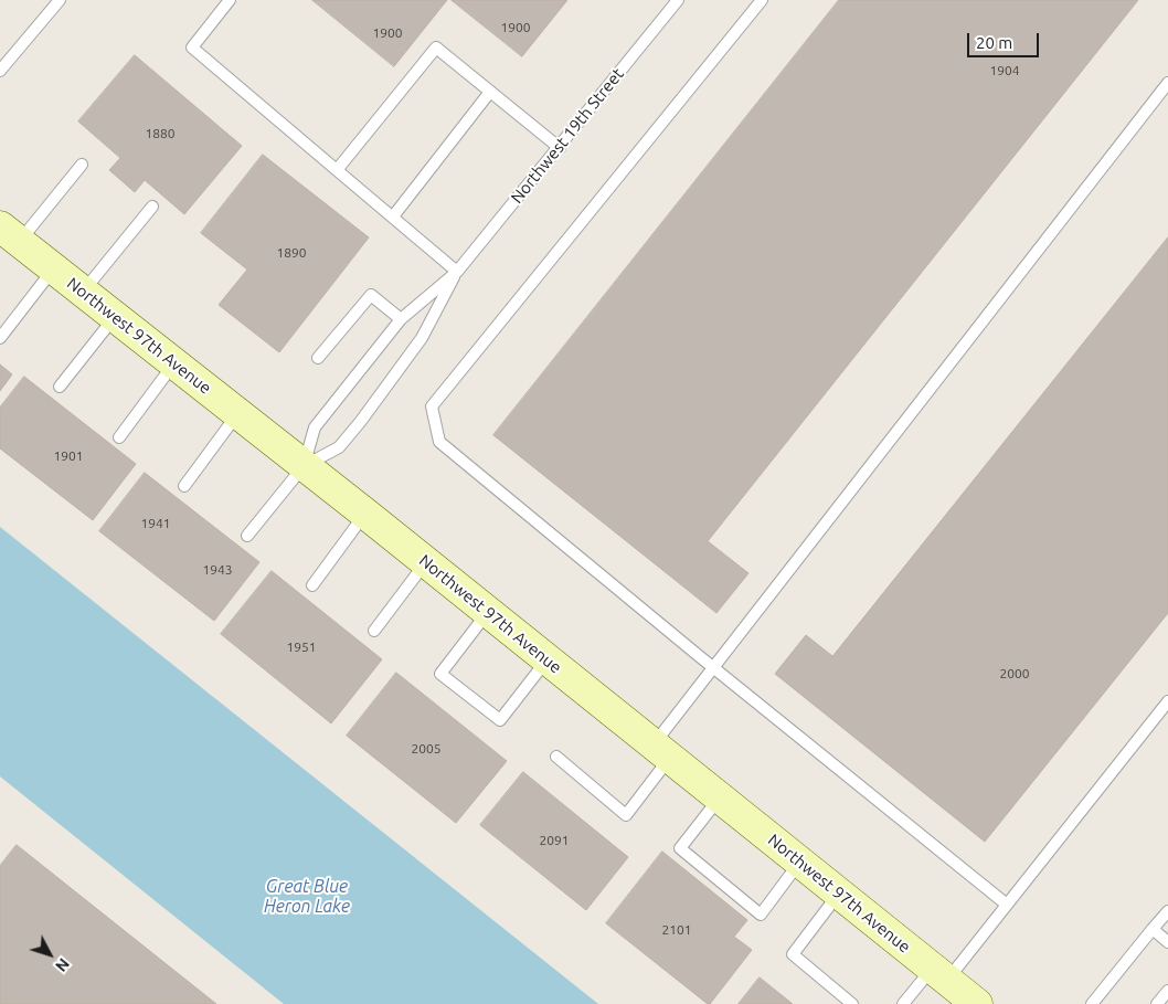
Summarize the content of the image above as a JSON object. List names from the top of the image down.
{
  "streets": {
    "street": ["Northwest 97th Avenue"],
    "lane": ["Northwest 19th Street"]
  },
  "crossings": [
    ["Northwest 19th Street", "Northwest 97th Avenue"]
  ],
  "water": ["Great Blue Heron Lake"],
  "house_numbers": [
    "1900",
    "1900",
    "1904",
    "1880",
    "1890",
    "1901",
    "1941",
    "1943",
    "1951",
    "2000",
    "2005",
    "2091",
    "2101"
  ],
  "scale_bar": "20 m",
  "north": "bottom right"
}
